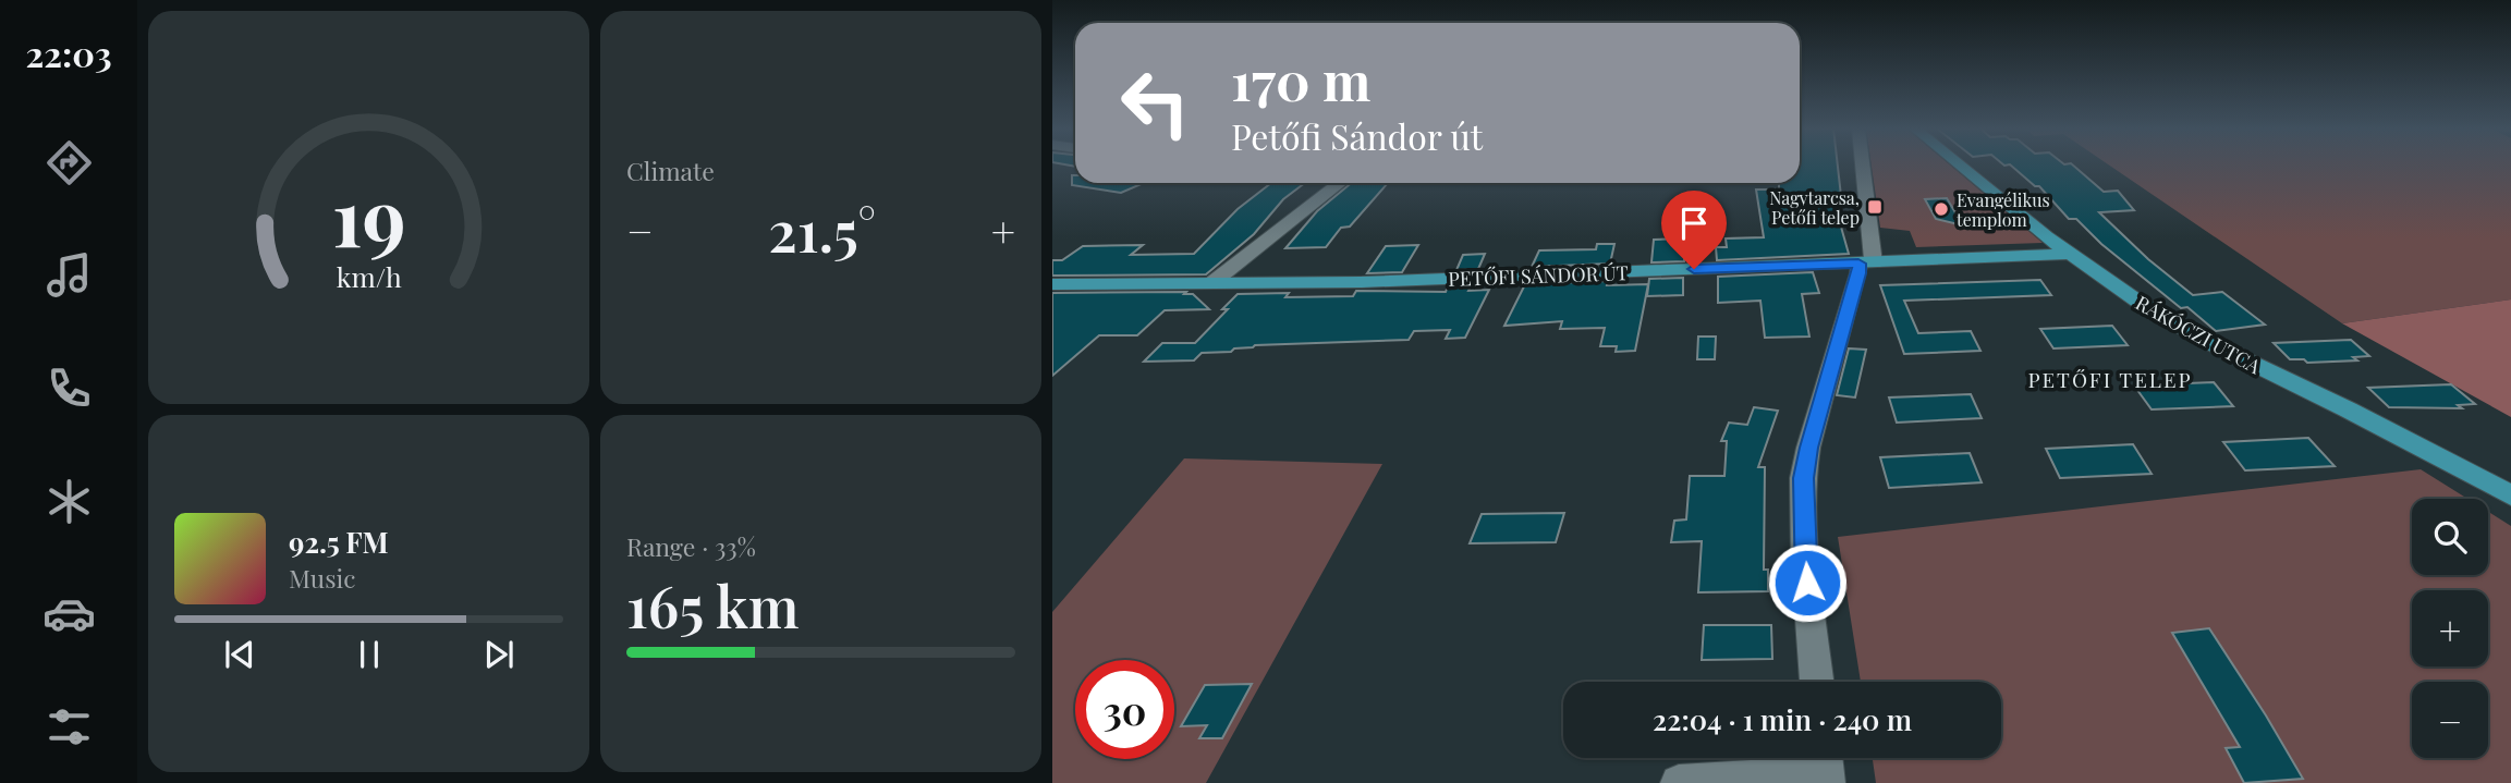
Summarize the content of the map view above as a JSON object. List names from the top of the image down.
{
  "streets": {
    "main road": ["PETŐFI SÁNDOR ÚT", "RÁKÓCZI UTCA"]
  },
  "crossings": [
    ["PETŐFI SÁNDOR ÚT", "RÁKÓCZI UTCA"]
  ],
  "districts": ["PETŐFI TELEP"],
  "places": {
    "transit": ["Nagytarcsa, Petőfi telep"],
    "other": ["Evangélikus templom"]
  },
  "page": {
    "tabs": "22:03",
    "tile": [
      "Climate",
      ["Range · 33%", "165 km"]
    ],
    "turn": ["170 m", "Petőfi Sándor út"],
    "heat": ["−", "21.5°", "+"],
    "map_buttons": ["+", "−"],
    "song": ["92.5 FM", "Music"],
    "limit": "30",
    "trip": "22:04 · 1 min · 240 m",
    "gauge": ["19", "km/h"]
  }
}
